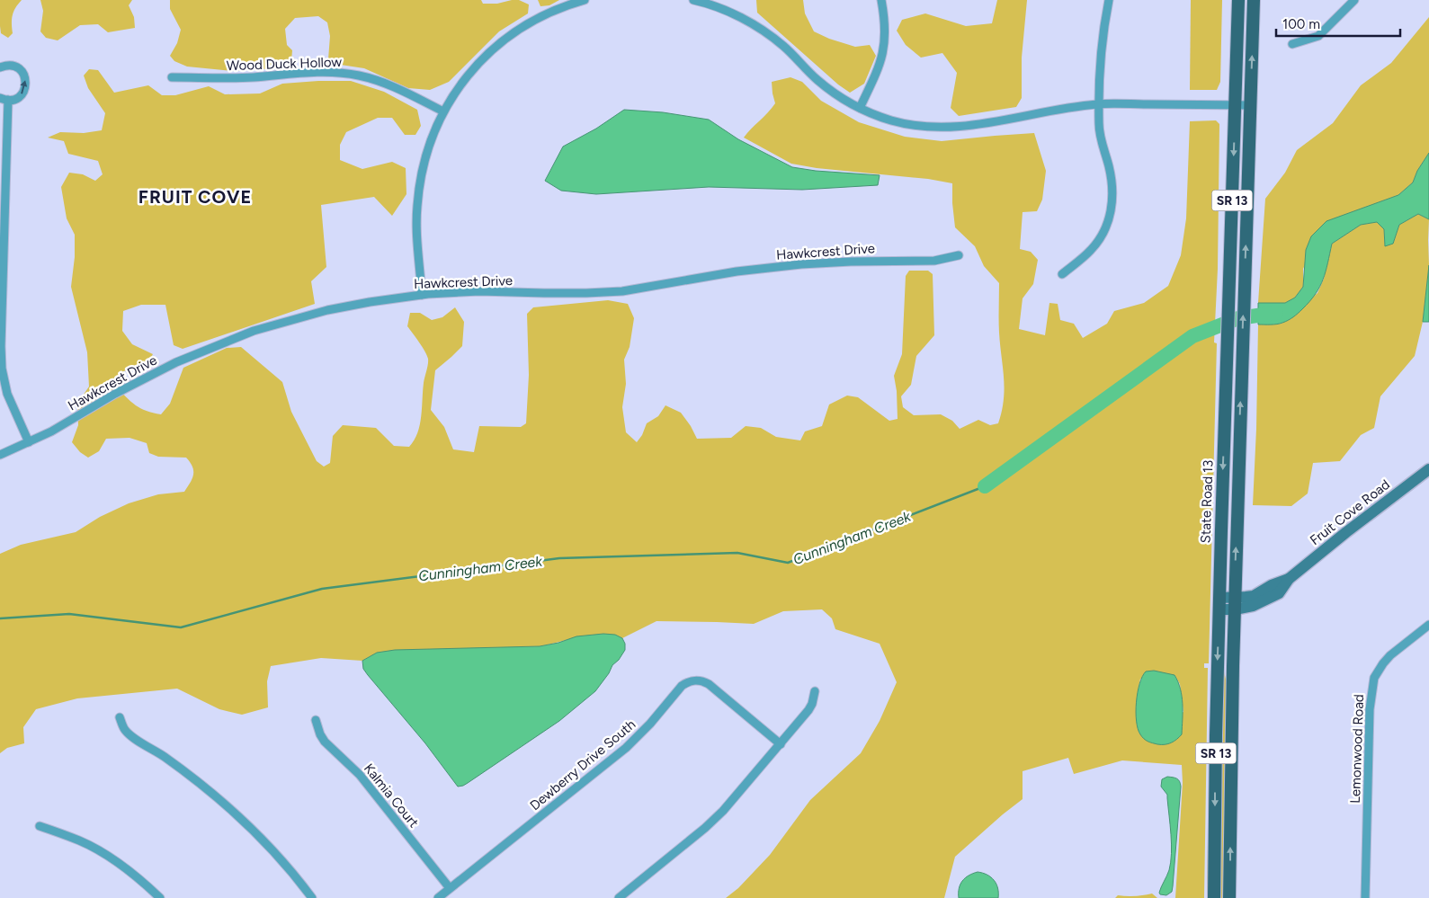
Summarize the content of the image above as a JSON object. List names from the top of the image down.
{
  "streets": {
    "main road": ["SR 13", "State Road 13"],
    "street": [
      "Wood Duck Hollow",
      "Hawkcrest Drive",
      "Fruit Cove Road",
      "Lemonwood Road",
      "Dewberry Drive South",
      "Kalmia Court"
    ]
  },
  "crossings": [
    ["SR 13", "State Road 13"],
    ["SR 13", "Fruit Cove Road"],
    ["State Road 13", "Fruit Cove Road"],
    ["Dewberry Drive South", "Kalmia Court"]
  ],
  "districts": ["FRUIT COVE"],
  "water": ["Cunningham Creek"],
  "scale_bar": "100 m"
}
